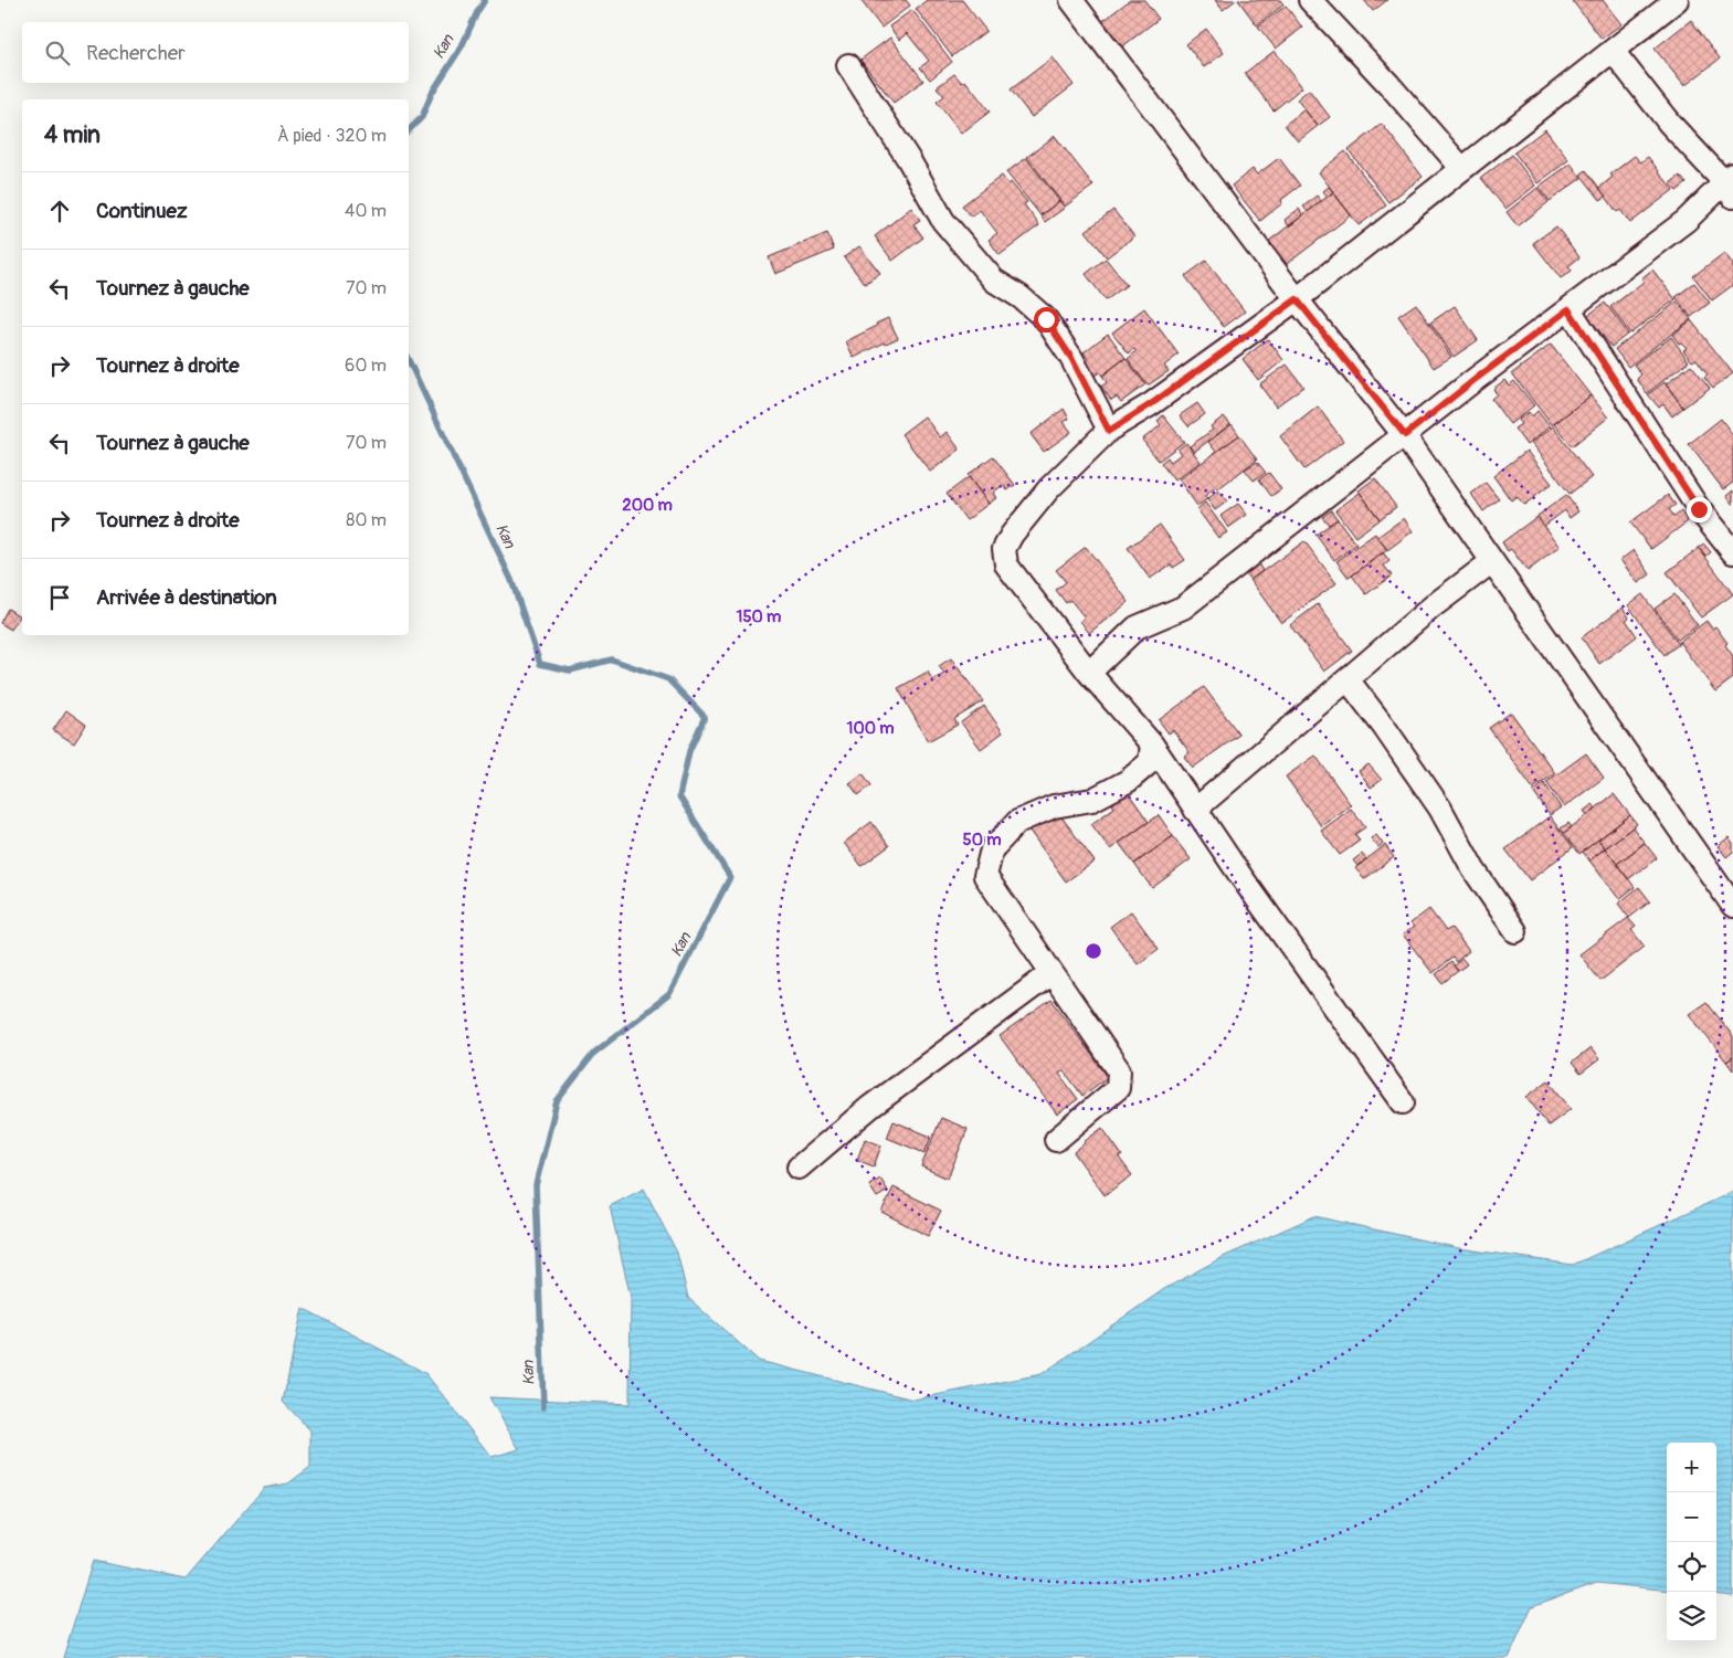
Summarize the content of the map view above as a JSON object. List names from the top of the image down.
{
  "water": ["Kan"],
  "page": {
    "search": "Rechercher",
    "heading": ["4 min", "À pied · 320 m"],
    "list": [
      ["Continuez", "40 m"],
      ["Tournez à gauche", "70 m"],
      ["Tournez à droite", "60 m"],
      ["Tournez à gauche", "70 m"],
      ["Tournez à droite", "80 m"],
      "Arrivée à destination"
    ],
    "map_buttons": ["+", "−"]
  },
  "rings": [
    "200 m",
    "150 m",
    "100 m",
    "50 m"
  ]
}
